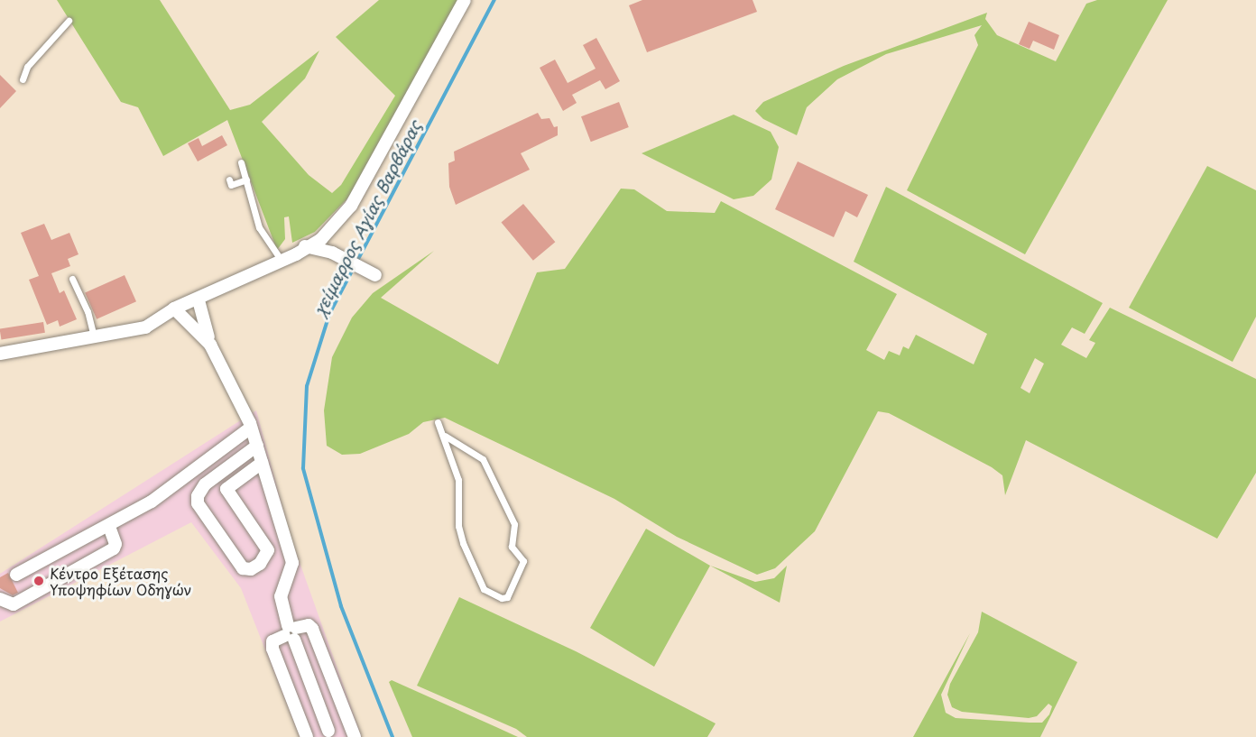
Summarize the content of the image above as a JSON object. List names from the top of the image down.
{
  "water": ["χείμαρρος Αγίας Βαρβάρας"],
  "places": ["Κέντρο Εξέτασης Υποψηφίων Οδηγών"]
}
